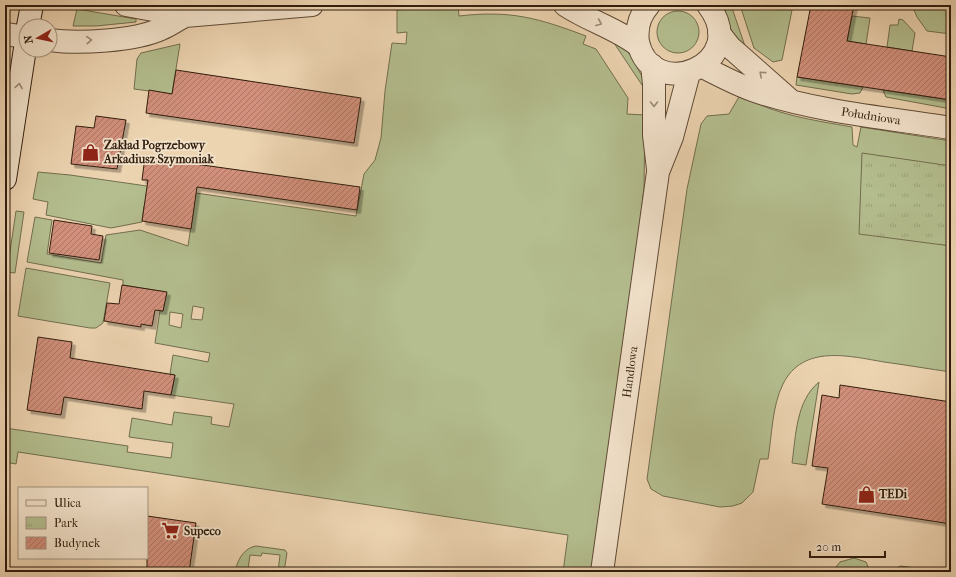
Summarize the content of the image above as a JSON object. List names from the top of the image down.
{
  "streets": {
    "street": ["Południowa", "Handlowa"]
  },
  "crossings": [
    ["Południowa", "Handlowa"]
  ],
  "places": {
    "shop": ["Zakład Pogrzebowy Arkadiusz Szymoniak", "TEDi"],
    "supermarket": ["Supeco"]
  },
  "legend": ["Ulica", "Park", "Budynek"],
  "scale_bar": "20 m",
  "north": "left"
}
